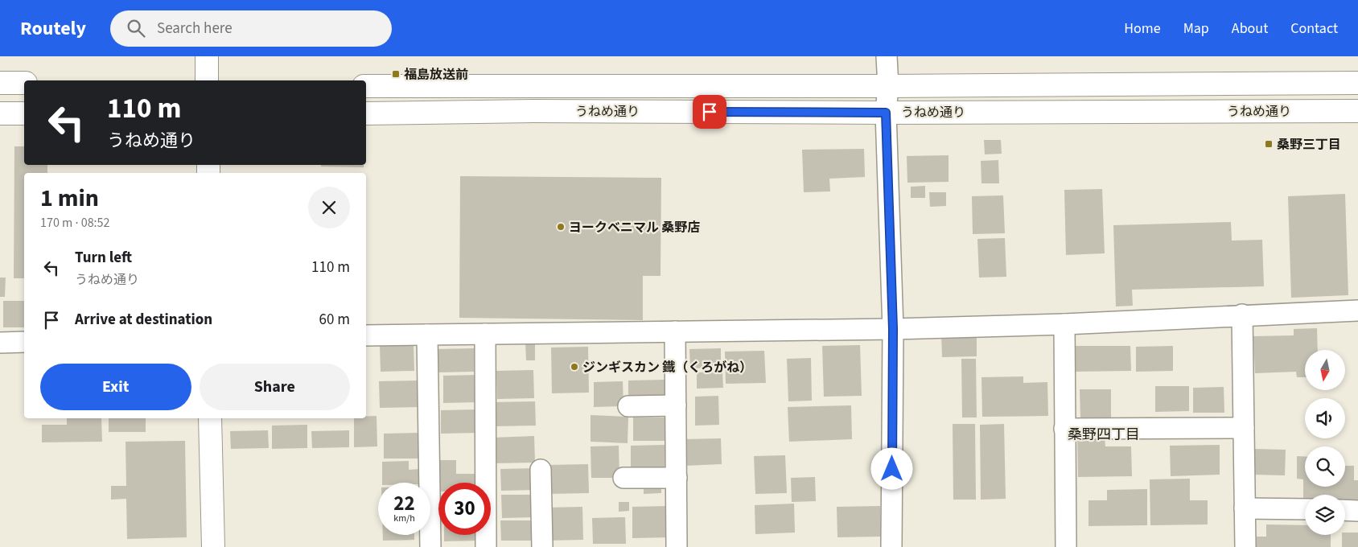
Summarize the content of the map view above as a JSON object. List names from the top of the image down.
{
  "streets": {
    "street": ["うねめ通り"]
  },
  "districts": ["桑野四丁目"],
  "places": {
    "transit": ["福島放送前", "桑野三丁目"],
    "other": ["ヨークベニマル 桑野店", "ジンギスカン 鐡（くろがね）"]
  },
  "north": "bottom",
  "page": {
    "header": "Routely",
    "search": "Search here",
    "nav": [
      "Home",
      "Map",
      "About",
      "Contact"
    ],
    "turn": ["110 m", "うねめ通り"],
    "heading": ["1 min", "170 m · 08:52"],
    "list": [
      {
        "name": "Turn left",
        "note": "うねめ通り",
        "value": "110 m"
      },
      {
        "name": "Arrive at destination",
        "value": "60 m"
      }
    ],
    "buttons": ["Exit", "Share"],
    "speed": "22 km/h",
    "limit": "30"
  }
}
